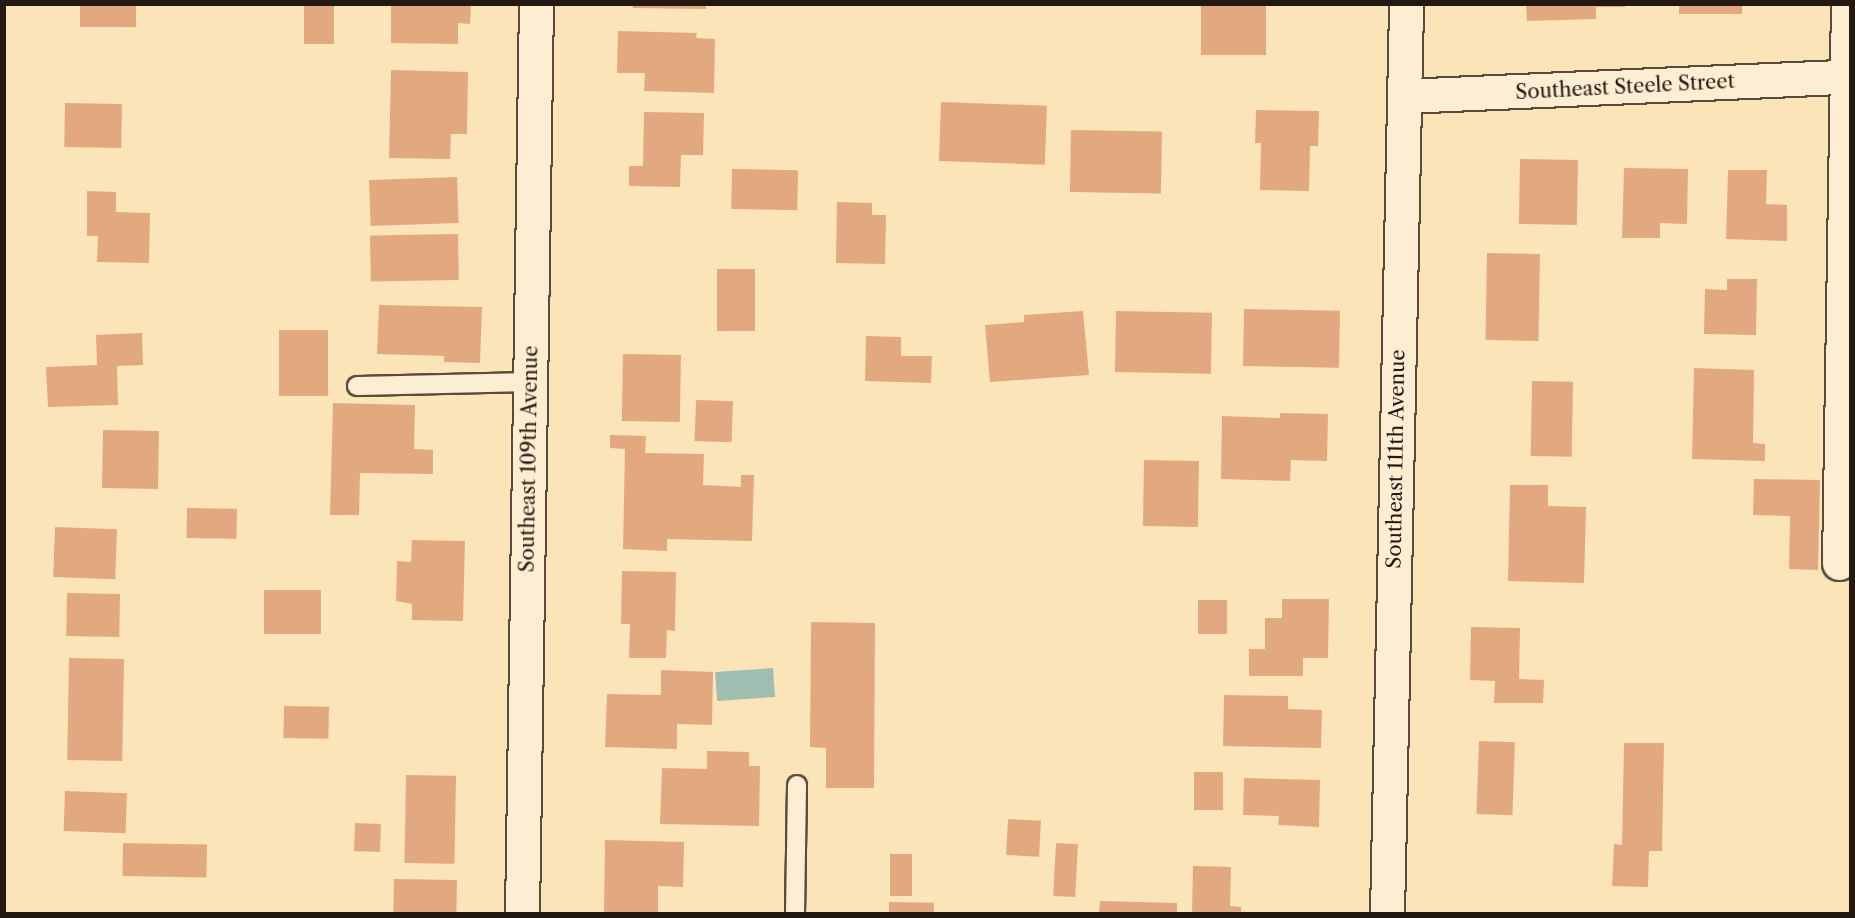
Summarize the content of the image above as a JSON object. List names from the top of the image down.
{
  "streets": {
    "street": ["Southeast Steele Street", "Southeast 109th Avenue", "Southeast 111th Avenue"]
  },
  "crossings": [
    ["Southeast Steele Street", "Southeast 111th Avenue"]
  ]
}
